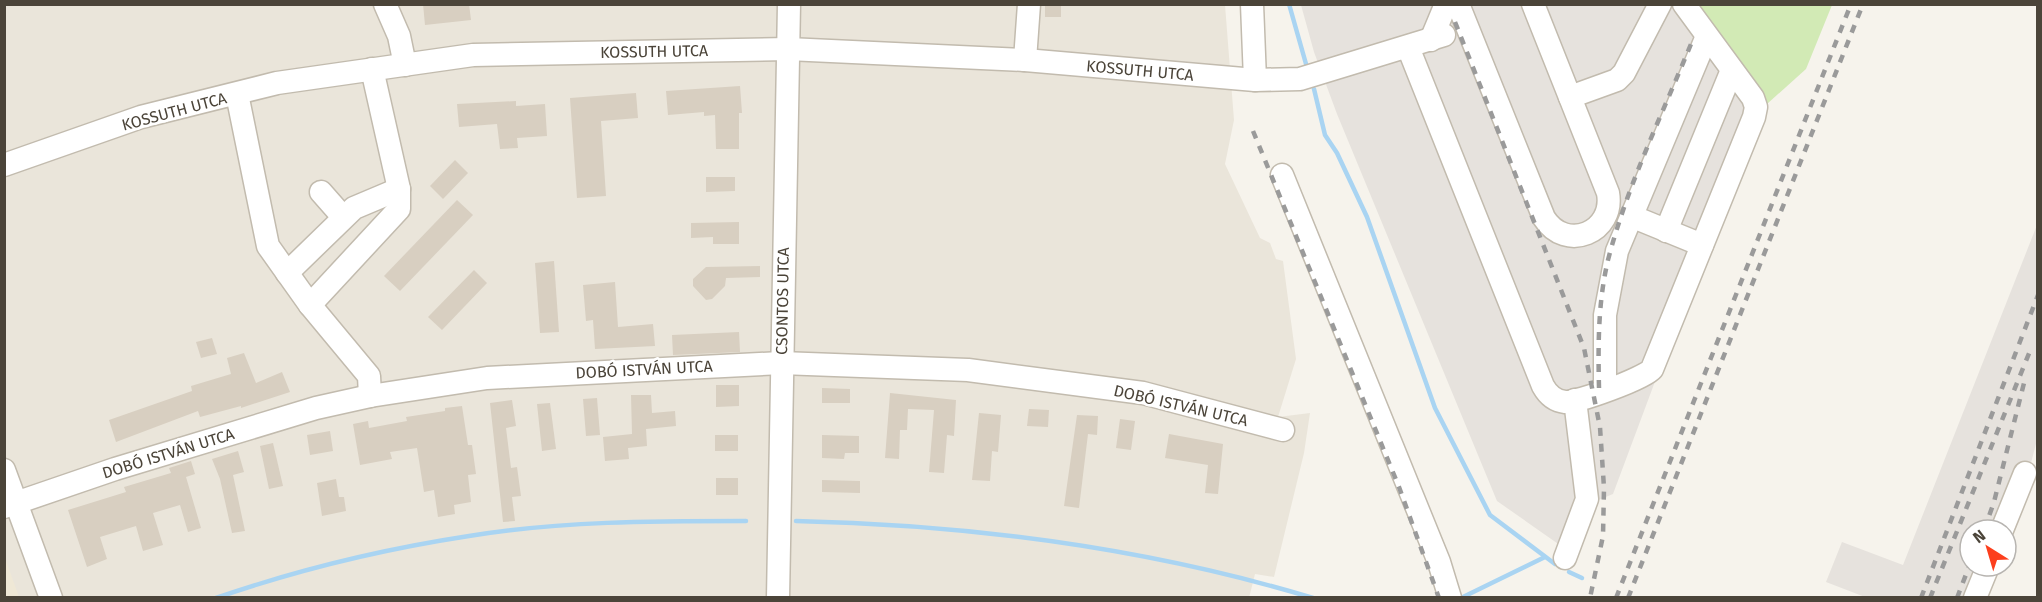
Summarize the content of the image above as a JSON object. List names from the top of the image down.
{
  "streets": {
    "street": ["KOSSUTH UTCA", "CSONTOS UTCA", "DOBÓ ISTVÁN UTCA"]
  },
  "crossings": [
    ["KOSSUTH UTCA", "CSONTOS UTCA"],
    ["CSONTOS UTCA", "DOBÓ ISTVÁN UTCA"]
  ],
  "north": "top left"
}
